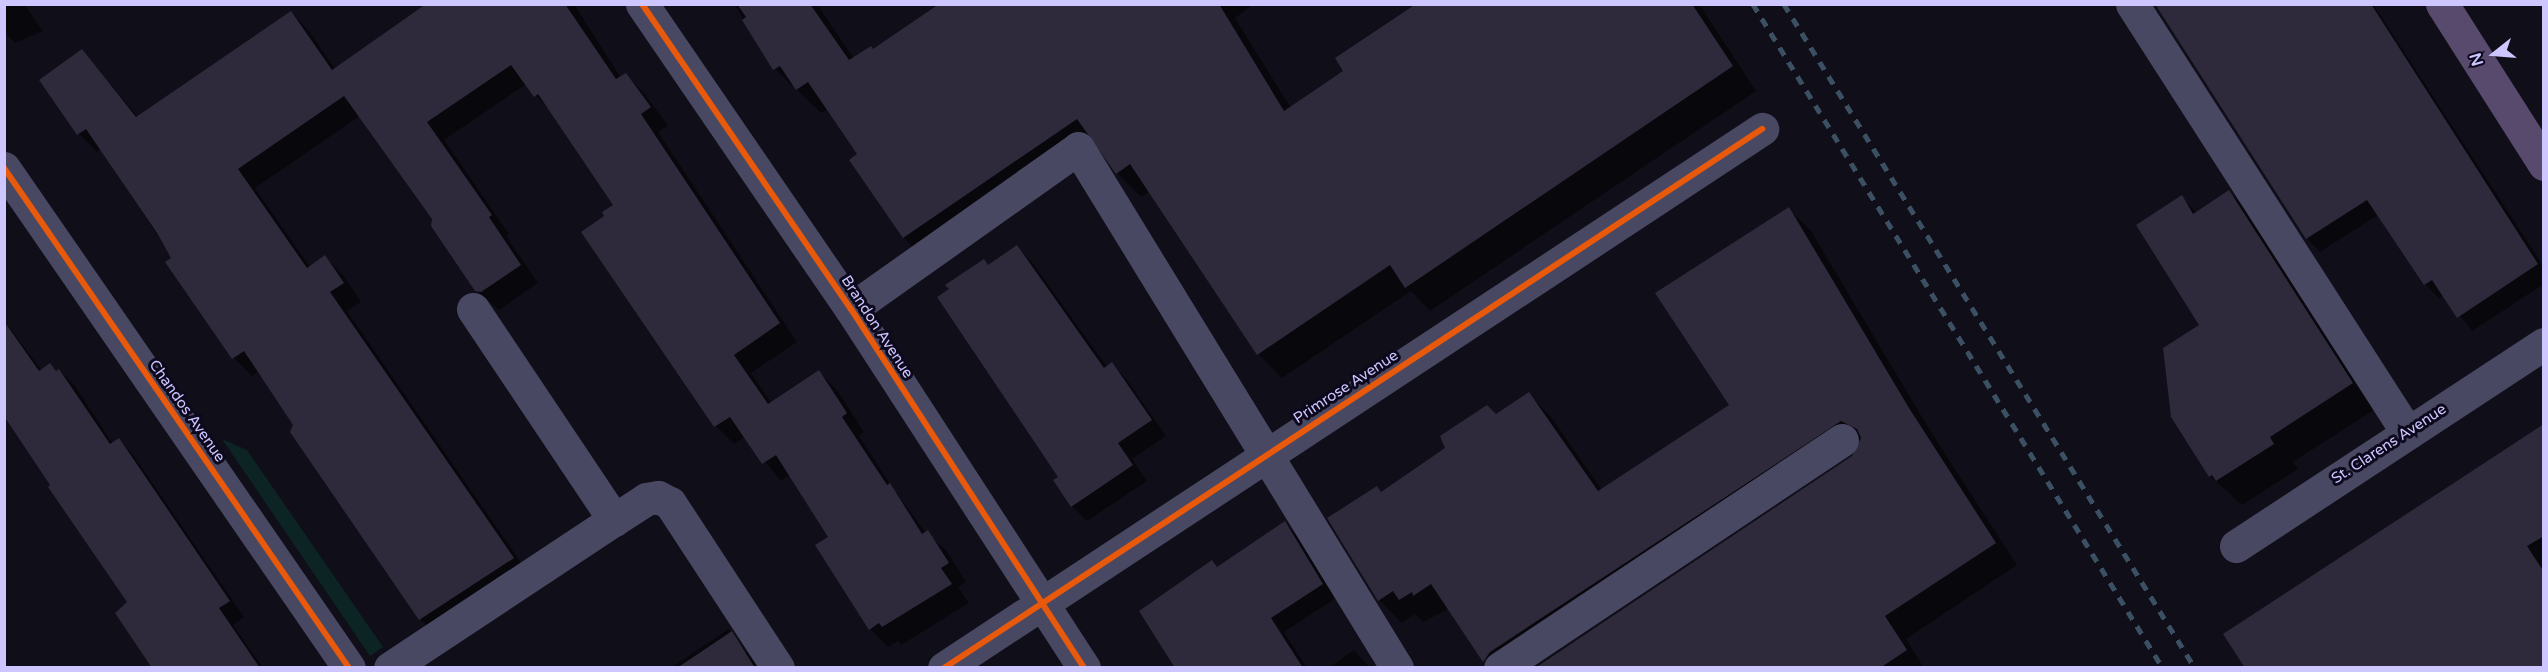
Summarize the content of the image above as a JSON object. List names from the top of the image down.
{
  "streets": {
    "street": [
      "Brandon Avenue",
      "Primrose Avenue",
      "Chandos Avenue",
      "St. Clarens Avenue"
    ]
  },
  "crossings": [
    ["Brandon Avenue", "Primrose Avenue"]
  ],
  "north": "left"
}
